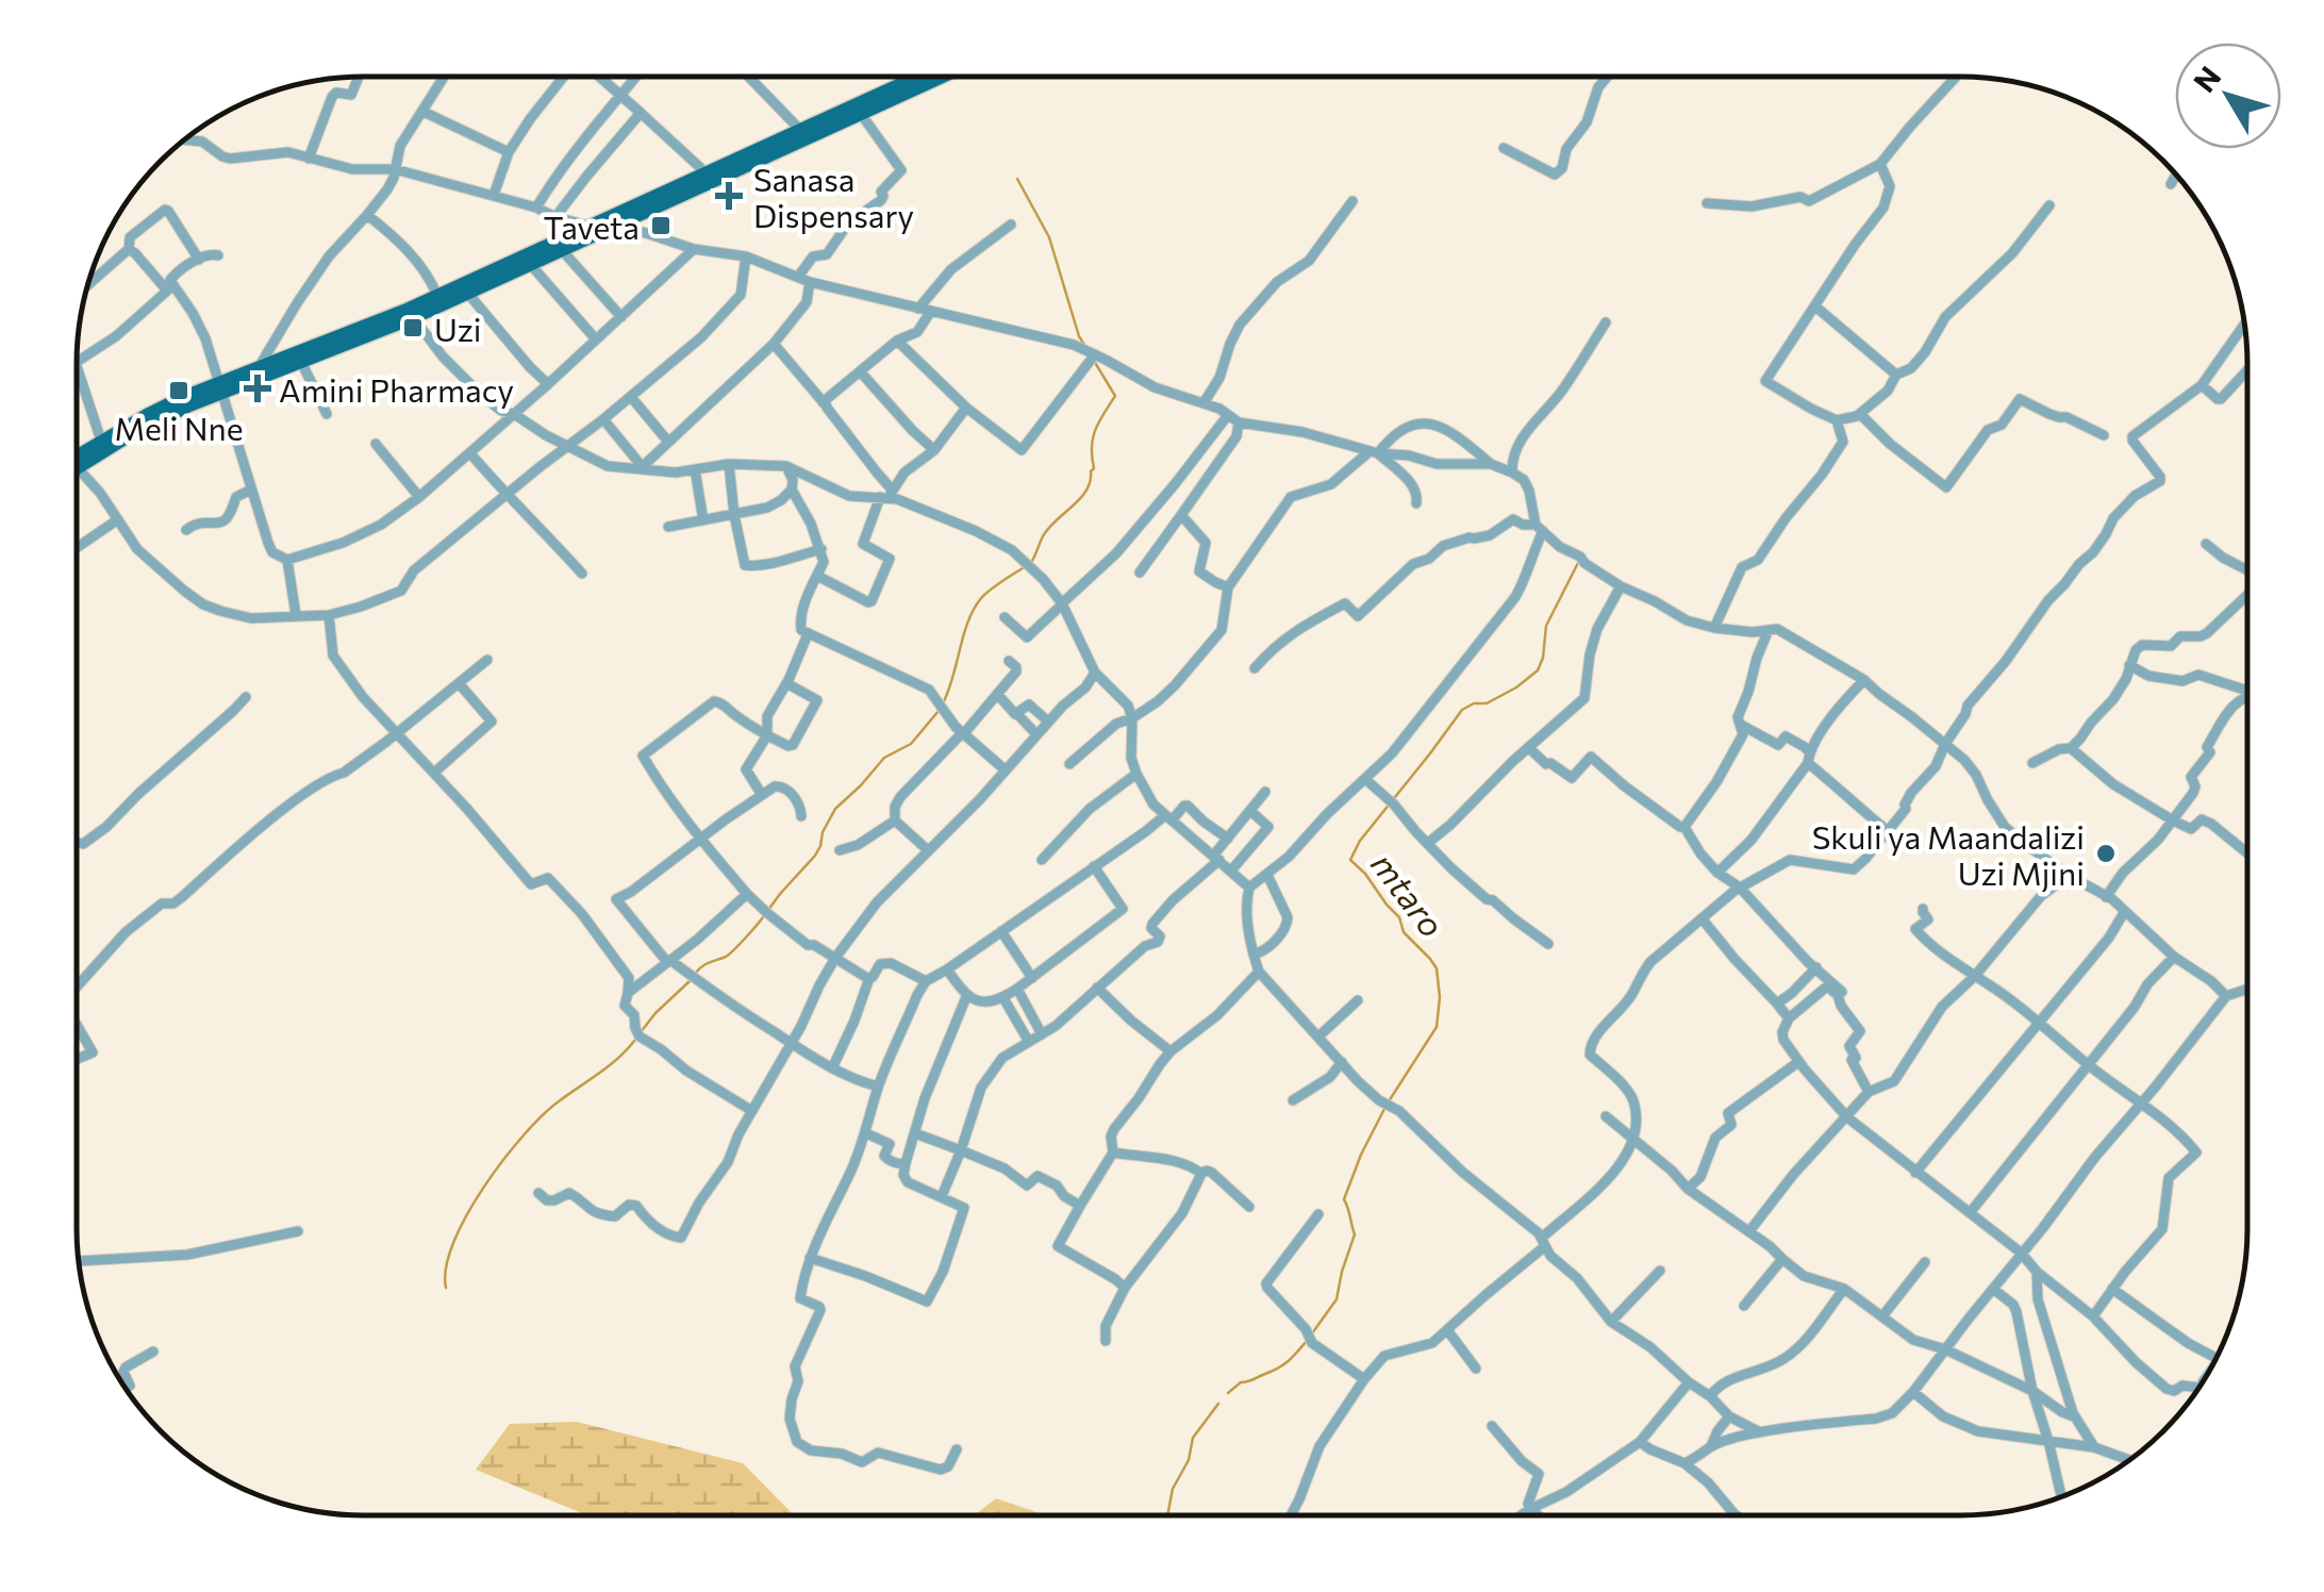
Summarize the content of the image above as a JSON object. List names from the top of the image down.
{
  "water": ["mtaro"],
  "places": {
    "health": ["Sanasa Dispensary", "Amini Pharmacy"],
    "transit": ["Taveta", "Uzi", "Meli Nne"],
    "other": ["Skuli ya Maandalizi Uzi Mjini"]
  },
  "north": "top left"
}
